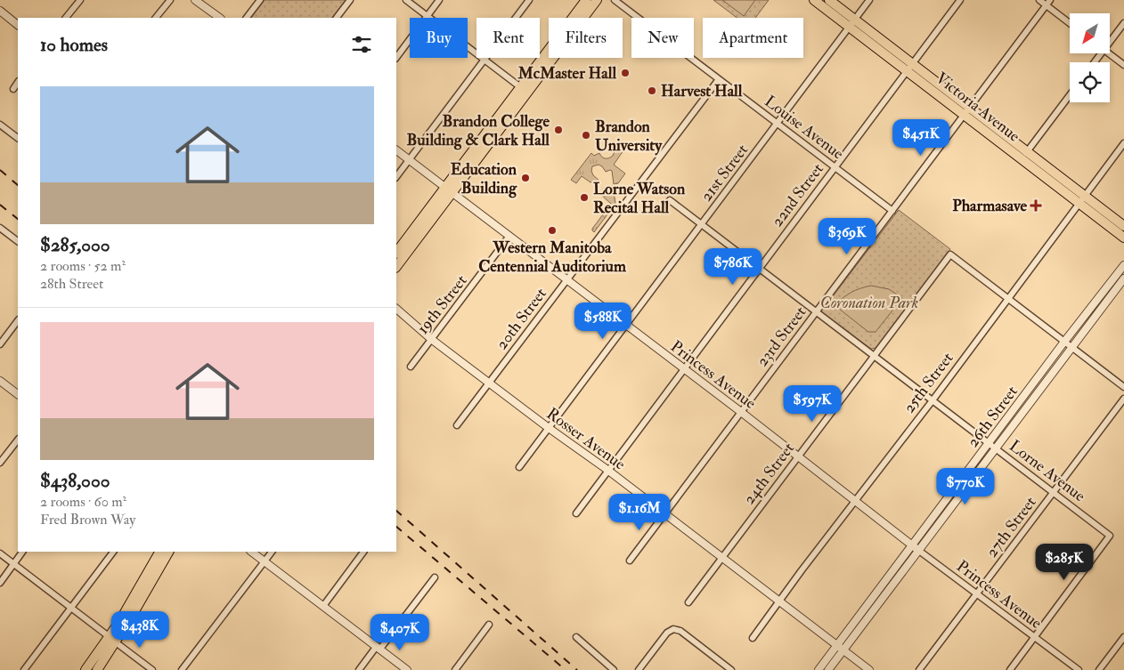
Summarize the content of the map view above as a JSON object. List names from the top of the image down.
{
  "streets": {
    "main road": ["Victoria Avenue"],
    "street": [
      "Louise Avenue",
      "21st Street",
      "22nd Street",
      "19th Street",
      "20th Street",
      "23rd Street",
      "Princess Avenue",
      "25th Street",
      "26th Street",
      "Rosser Avenue",
      "Lorne Avenue",
      "24th Street",
      "27th Street"
    ]
  },
  "crossings": [
    ["Victoria Avenue", "21st Street"],
    ["Victoria Avenue", "22nd Street"],
    ["Victoria Avenue", "23rd Street"],
    ["Victoria Avenue", "25th Street"],
    ["Louise Avenue", "21st Street"],
    ["Louise Avenue", "22nd Street"],
    ["Louise Avenue", "20th Street"],
    ["Louise Avenue", "23rd Street"],
    ["21st Street", "Princess Avenue"],
    ["21st Street", "Rosser Avenue"],
    ["21st Street", "Lorne Avenue"],
    ["22nd Street", "Princess Avenue"],
    ["22nd Street", "Rosser Avenue"],
    ["22nd Street", "Lorne Avenue"],
    ["19th Street", "Princess Avenue"],
    ["19th Street", "Rosser Avenue"],
    ["20th Street", "Princess Avenue"],
    ["20th Street", "Rosser Avenue"],
    ["23rd Street", "Princess Avenue"],
    ["23rd Street", "Rosser Avenue"],
    ["23rd Street", "Lorne Avenue"],
    ["Princess Avenue", "25th Street"],
    ["Princess Avenue", "26th Street"],
    ["Princess Avenue", "Lorne Avenue"],
    ["Princess Avenue", "24th Street"],
    ["Princess Avenue", "27th Street"],
    ["25th Street", "Rosser Avenue"],
    ["25th Street", "Lorne Avenue"],
    ["25th Street", "24th Street"],
    ["26th Street", "Rosser Avenue"],
    ["26th Street", "Lorne Avenue"],
    ["Rosser Avenue", "24th Street"],
    ["Lorne Avenue", "24th Street"],
    ["Lorne Avenue", "27th Street"]
  ],
  "parks": ["Coronation Park"],
  "places": {
    "other": [
      "McMaster Hall",
      "Harvest Hall",
      "Brandon College Building & Clark Hall",
      "Brandon University",
      "Education Building",
      "Lorne Watson Recital Hall",
      "Western Manitoba Centennial Auditorium"
    ],
    "health": ["Pharmasave"]
  },
  "north": "bottom left",
  "page": {
    "chip": [
      "Buy",
      "Rent",
      "Filters",
      "New",
      "Apartment"
    ],
    "heading": "10 homes",
    "list": [
      {
        "name": "$285,000",
        "note": "2 rooms · 52 m² · 28th Street"
      },
      {
        "name": "$438,000",
        "note": "2 rooms · 60 m² · Fred Brown Way"
      }
    ],
    "price": [
      "$451K",
      "$369K",
      "$786K",
      "$588K",
      "$597K",
      "$770K",
      "$1.16M",
      "$285K",
      "$438K",
      "$407K"
    ]
  }
}
